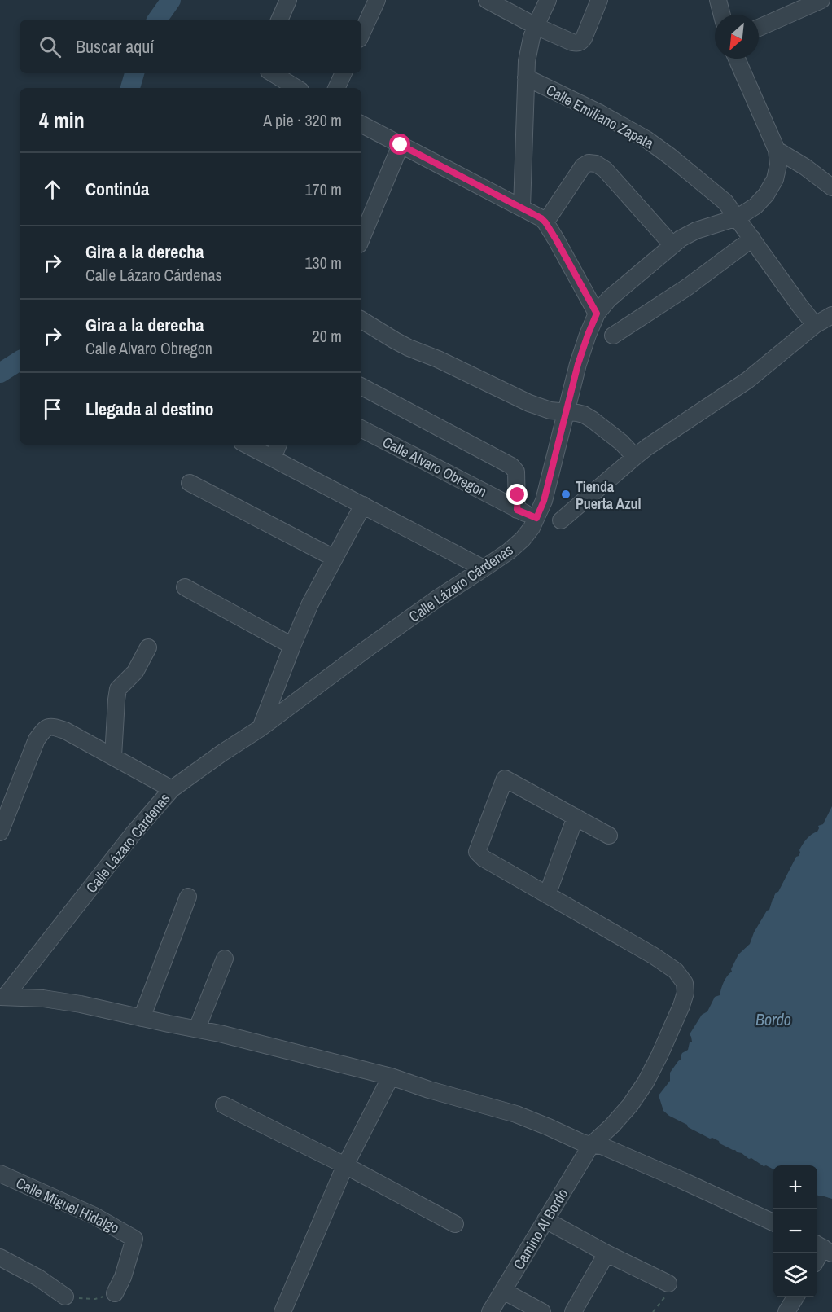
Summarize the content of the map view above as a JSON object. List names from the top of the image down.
{
  "streets": {
    "street": [
      "Calle Emiliano Zapata",
      "Calle Alvaro Obregon",
      "Calle Lázaro Cárdenas",
      "Calle Miguel Hidalgo",
      "Camino Al Bordo"
    ]
  },
  "crossings": [
    ["Calle Emiliano Zapata", "Calle Lázaro Cárdenas"],
    ["Calle Alvaro Obregon", "Calle Lázaro Cárdenas"]
  ],
  "water": ["Bordo"],
  "places": ["Tienda Puerta Azul"],
  "north": "bottom left",
  "page": {
    "search": "Buscar aquí",
    "heading": ["4 min", "A pie · 320 m"],
    "list": [
      ["Continúa", "170 m"],
      ["Gira a la derecha", "Calle Lázaro Cárdenas", "130 m"],
      ["Gira a la derecha", "Calle Alvaro Obregon", "20 m"],
      "Llegada al destino"
    ],
    "map_buttons": ["+", "−"]
  }
}
